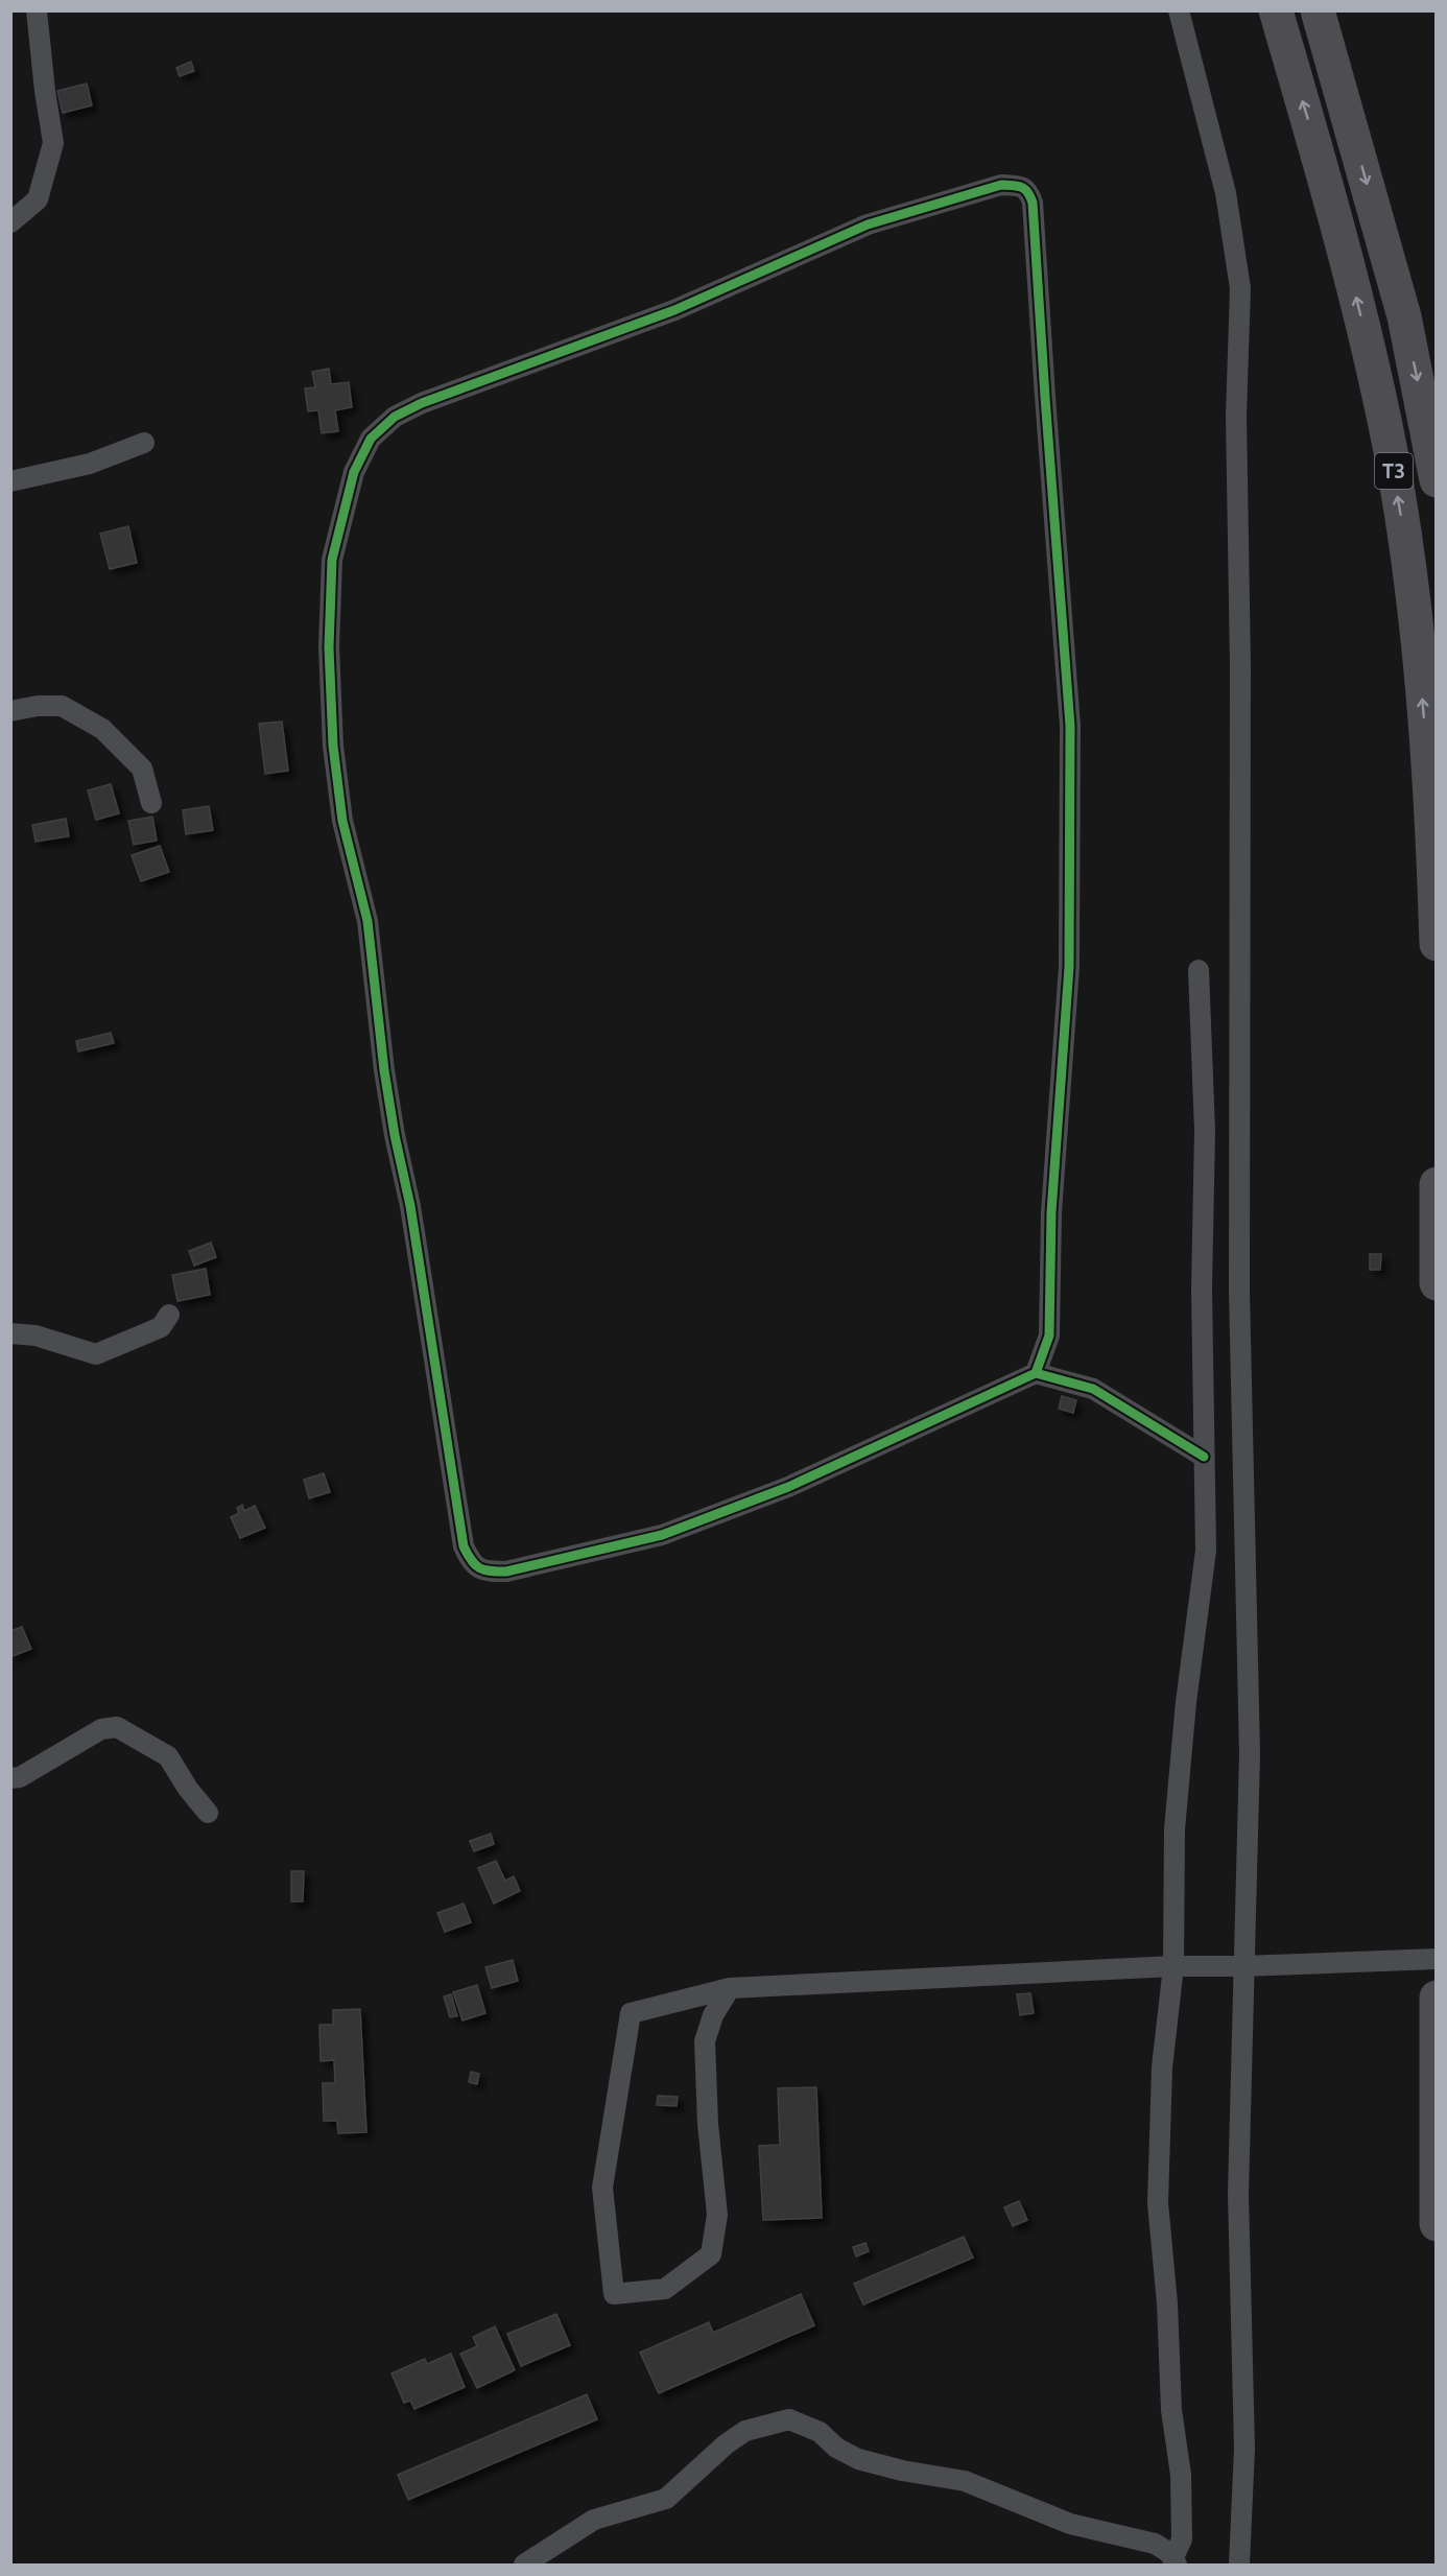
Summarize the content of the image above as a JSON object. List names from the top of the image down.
{
  "streets": {
    "highway": ["T3"]
  }
}
